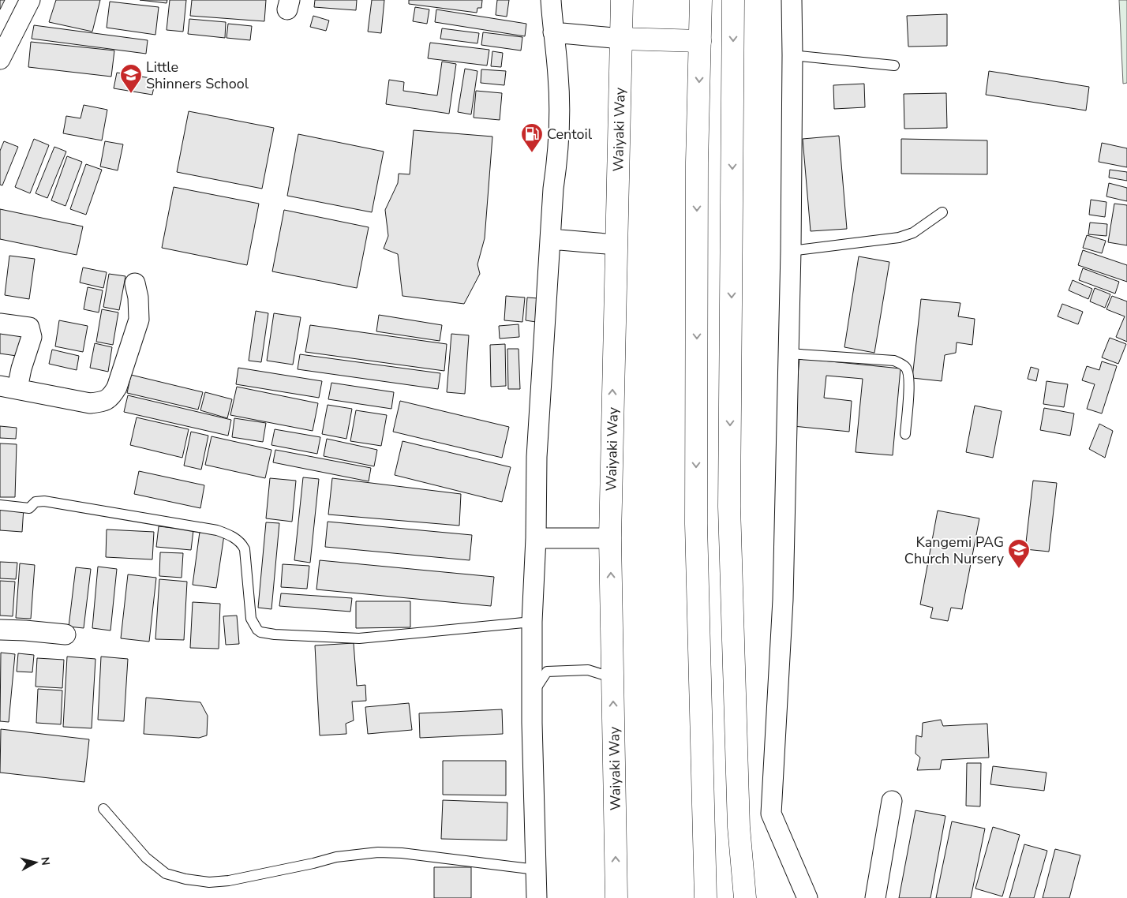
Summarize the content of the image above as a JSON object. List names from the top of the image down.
{
  "streets": {
    "highway": ["Waiyaki Way"]
  },
  "places": {
    "school or university": ["Little Shinners School", "Kangemi PAG Church Nursery"],
    "fuel station": ["Centoil"]
  },
  "north": "right"
}
